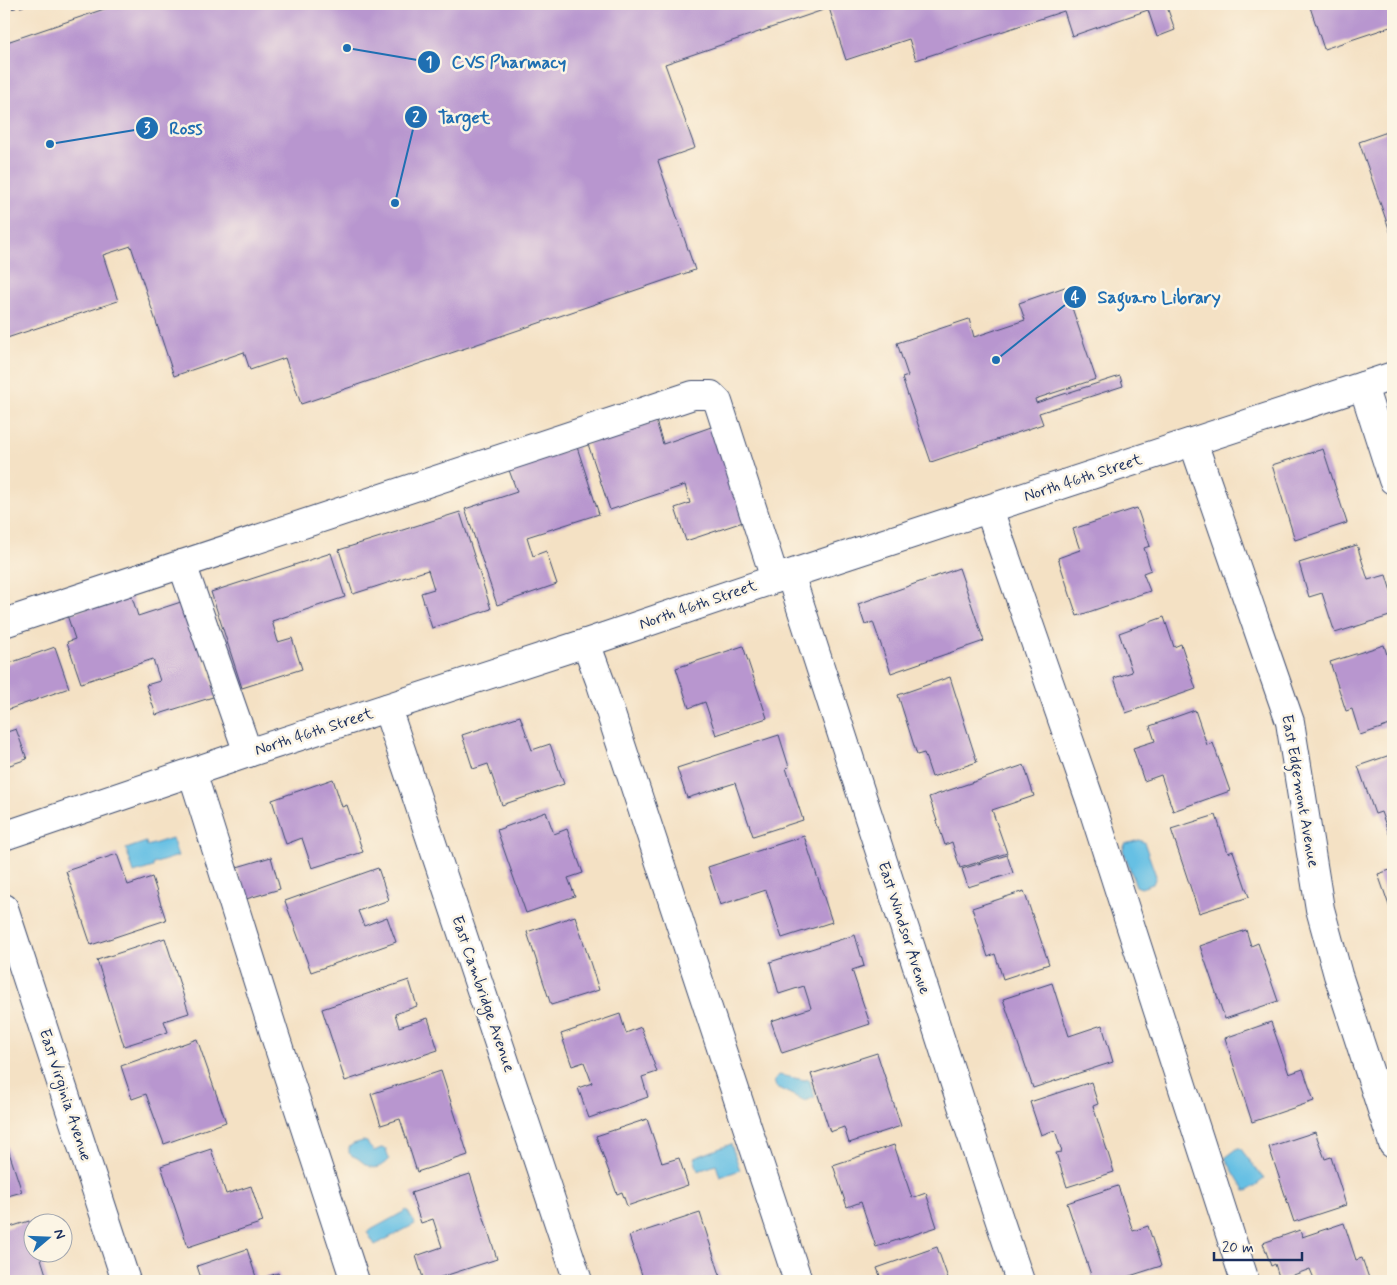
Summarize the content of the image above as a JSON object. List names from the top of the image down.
{
  "streets": {
    "street": [
      "North 46th Street",
      "East Edgemont Avenue",
      "East Windsor Avenue",
      "East Cambridge Avenue",
      "East Virginia Avenue"
    ]
  },
  "crossings": [
    ["North 46th Street", "East Edgemont Avenue"],
    ["North 46th Street", "East Windsor Avenue"],
    ["North 46th Street", "East Cambridge Avenue"]
  ],
  "places": [
    "CVS Pharmacy",
    "Ross",
    "Target",
    "Saguaro Library"
  ],
  "scale_bar": "20 m",
  "north": "right"
}
